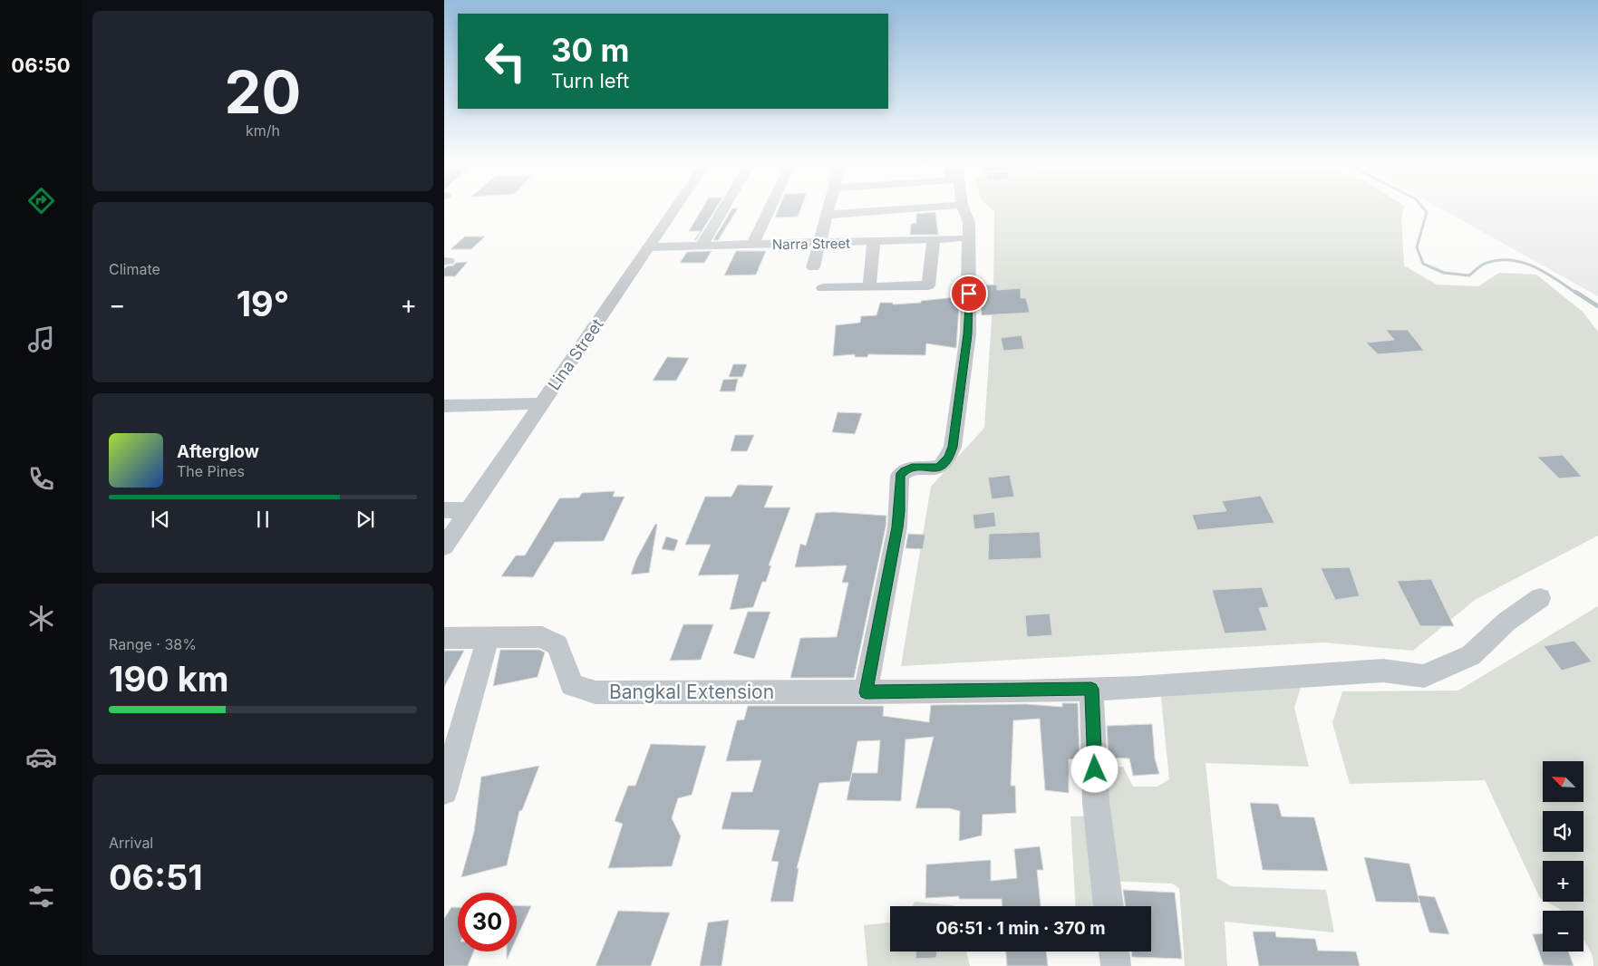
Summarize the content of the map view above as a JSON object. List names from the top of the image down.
{
  "streets": {
    "street": ["Narra Street", "Lina Street", "Bangkal Extension"]
  },
  "crossings": [
    ["Narra Street", "Lina Street"]
  ],
  "north": "top left",
  "page": {
    "tabs": "06:50",
    "tile": [
      ["20", "km/h"],
      "Climate",
      ["Range · 38%", "190 km"],
      ["Arrival", "06:51"]
    ],
    "turn": ["30 m", "Turn left"],
    "heat": ["−", "19°", "+"],
    "song": ["Afterglow", "The Pines"],
    "map_buttons": ["+", "−"],
    "limit": "30",
    "trip": "06:51 · 1 min · 370 m"
  }
}
